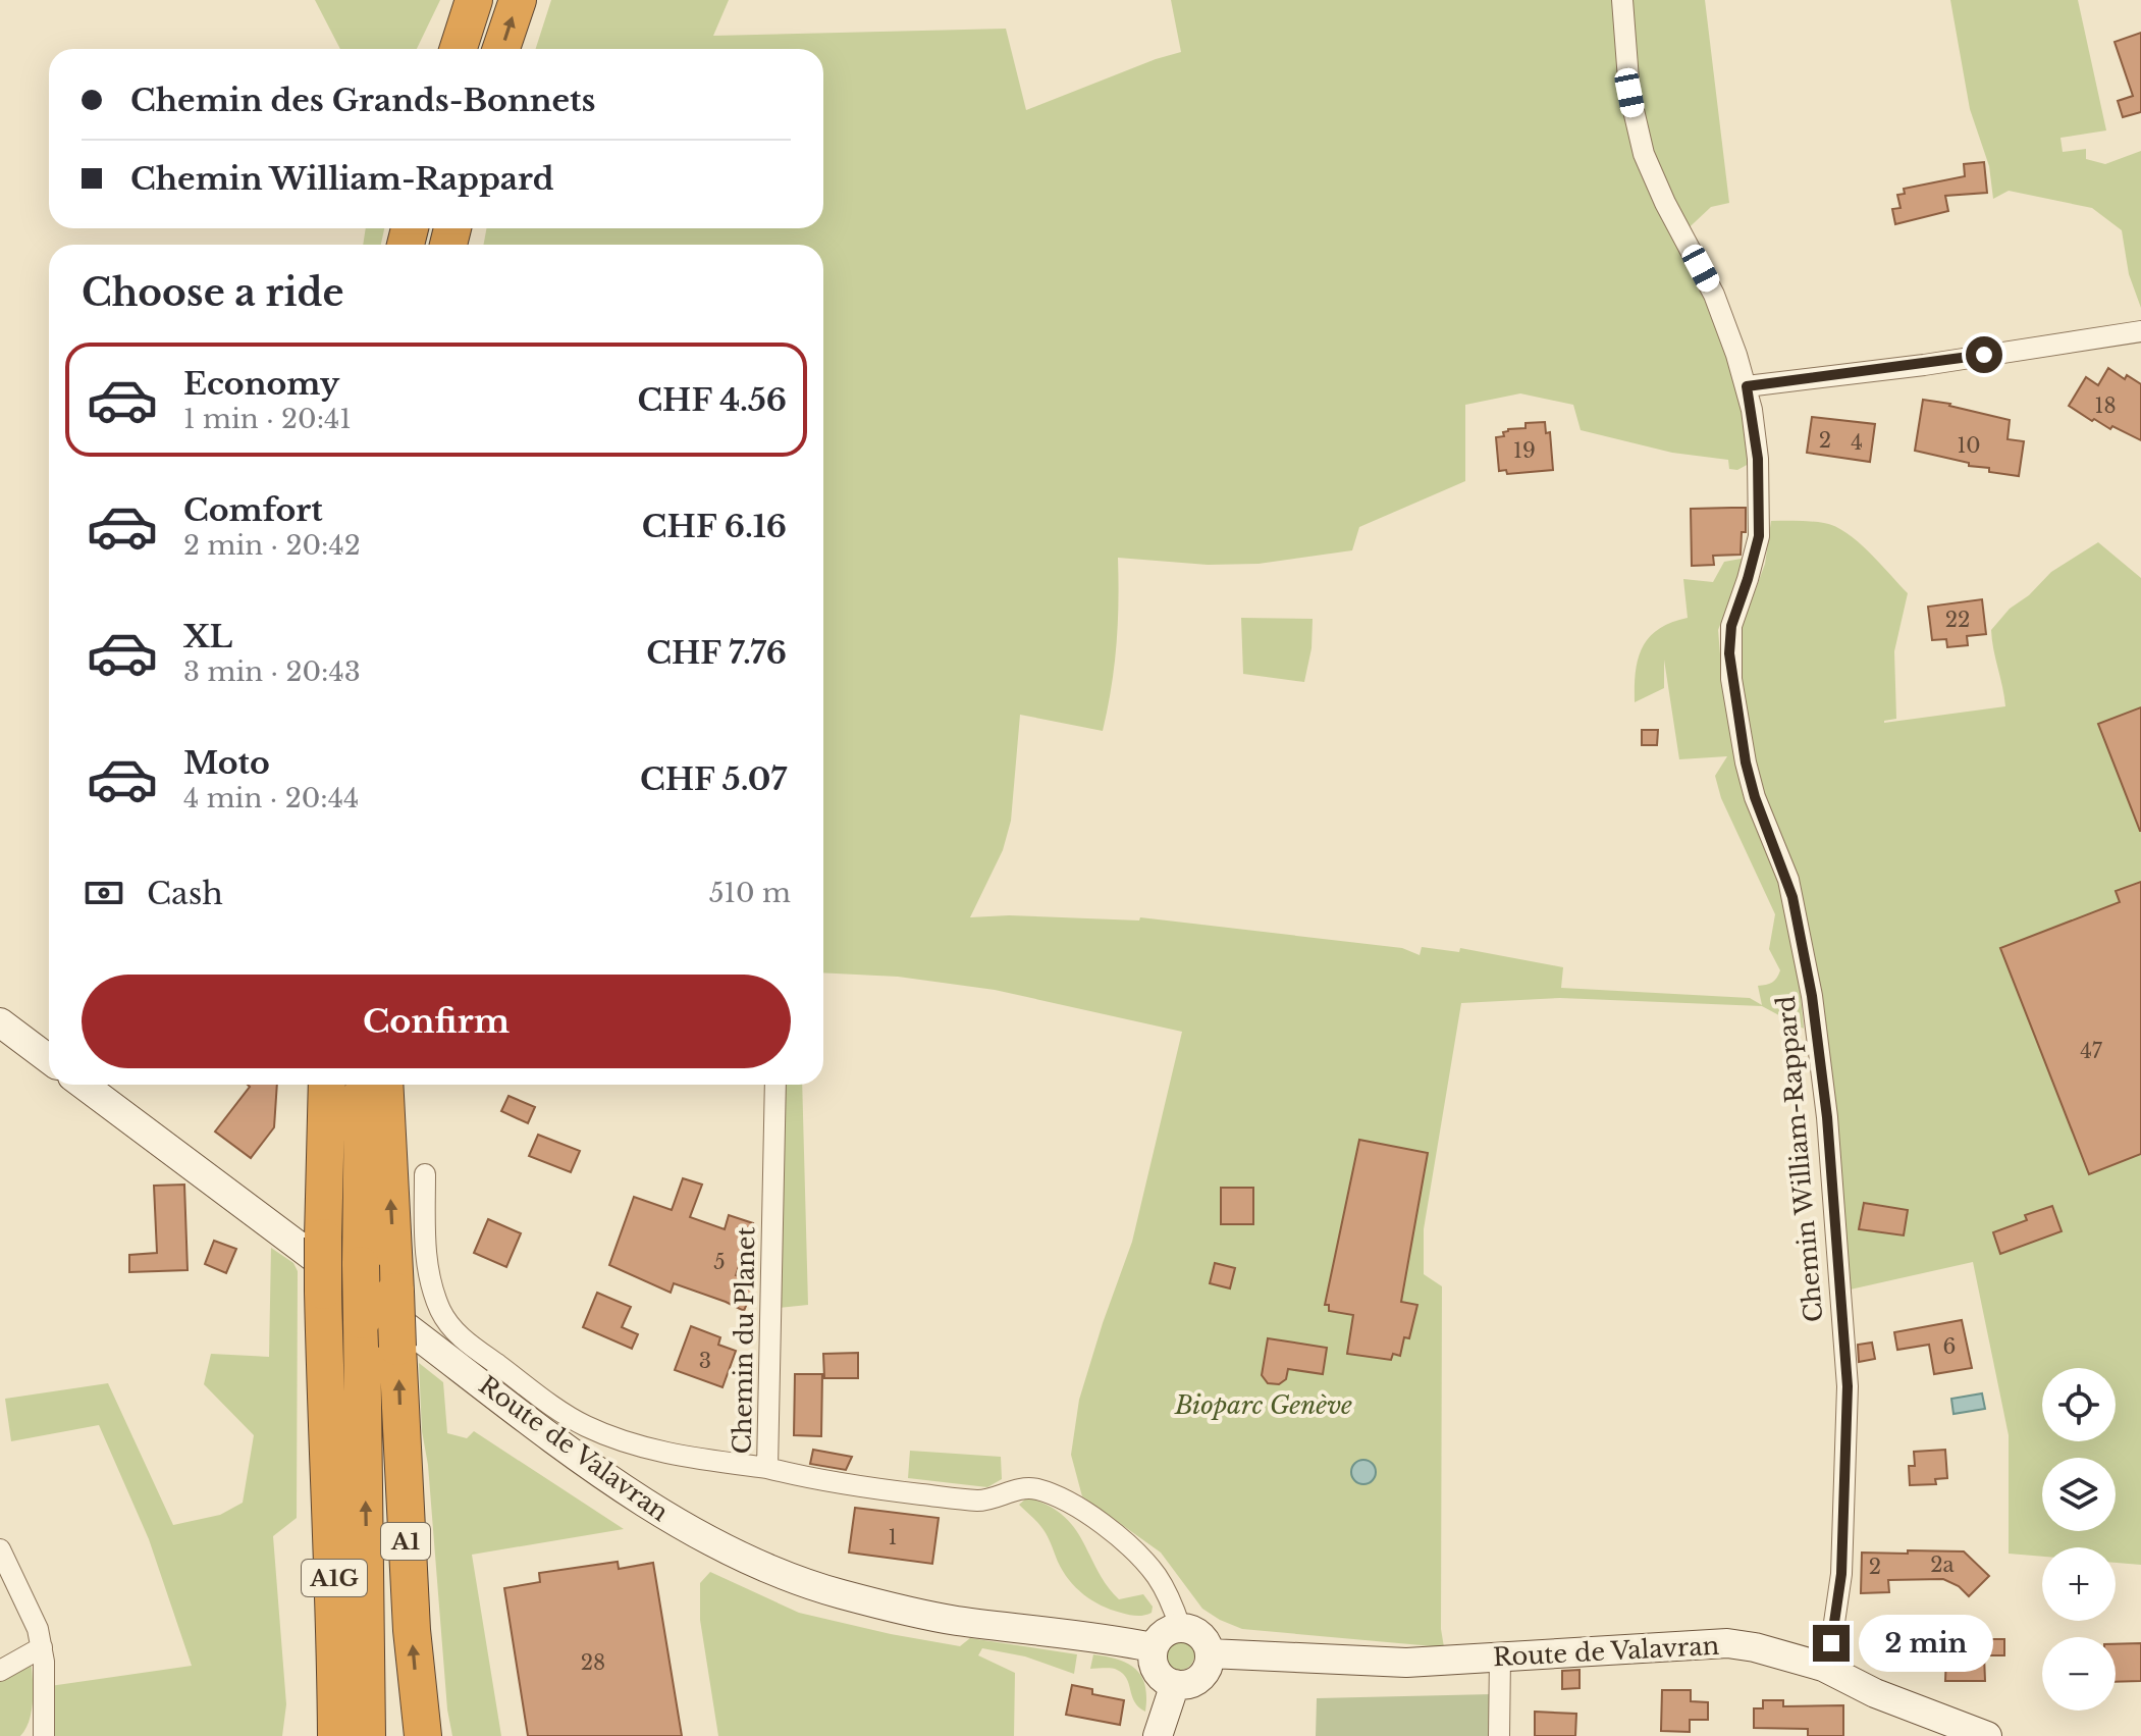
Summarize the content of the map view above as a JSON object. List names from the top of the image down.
{
  "streets": {
    "highway": ["A1", "A1G"],
    "street": ["Chemin William-Rappard", "Chemin du Planet", "Route de Valavran"]
  },
  "crossings": [
    ["Chemin William-Rappard", "Route de Valavran"],
    ["Chemin du Planet", "Route de Valavran"]
  ],
  "parks": ["Bioparc Genève"],
  "house_numbers": [
    "18",
    "2",
    "4",
    "10",
    "19",
    "22",
    "47",
    "5",
    "6",
    "3",
    "1",
    "2a",
    "2",
    "28"
  ],
  "page": {
    "banner": ["Chemin des Grands-Bonnets", "Chemin William-Rappard"],
    "heading": "Choose a ride",
    "list": [
      {
        "name": "Economy",
        "note": "1 min · 20:41",
        "value": "CHF 4.56"
      },
      {
        "name": "Comfort",
        "note": "2 min · 20:42",
        "value": "CHF 6.16"
      },
      {
        "name": "XL",
        "note": "3 min · 20:43",
        "value": "CHF 7.76"
      },
      {
        "name": "Moto",
        "note": "4 min · 20:44",
        "value": "CHF 5.07"
      }
    ],
    "pay": ["Cash", "510 m"],
    "buttons": "Confirm",
    "map_buttons": ["+", "−"],
    "bubble": "2 min"
  }
}
